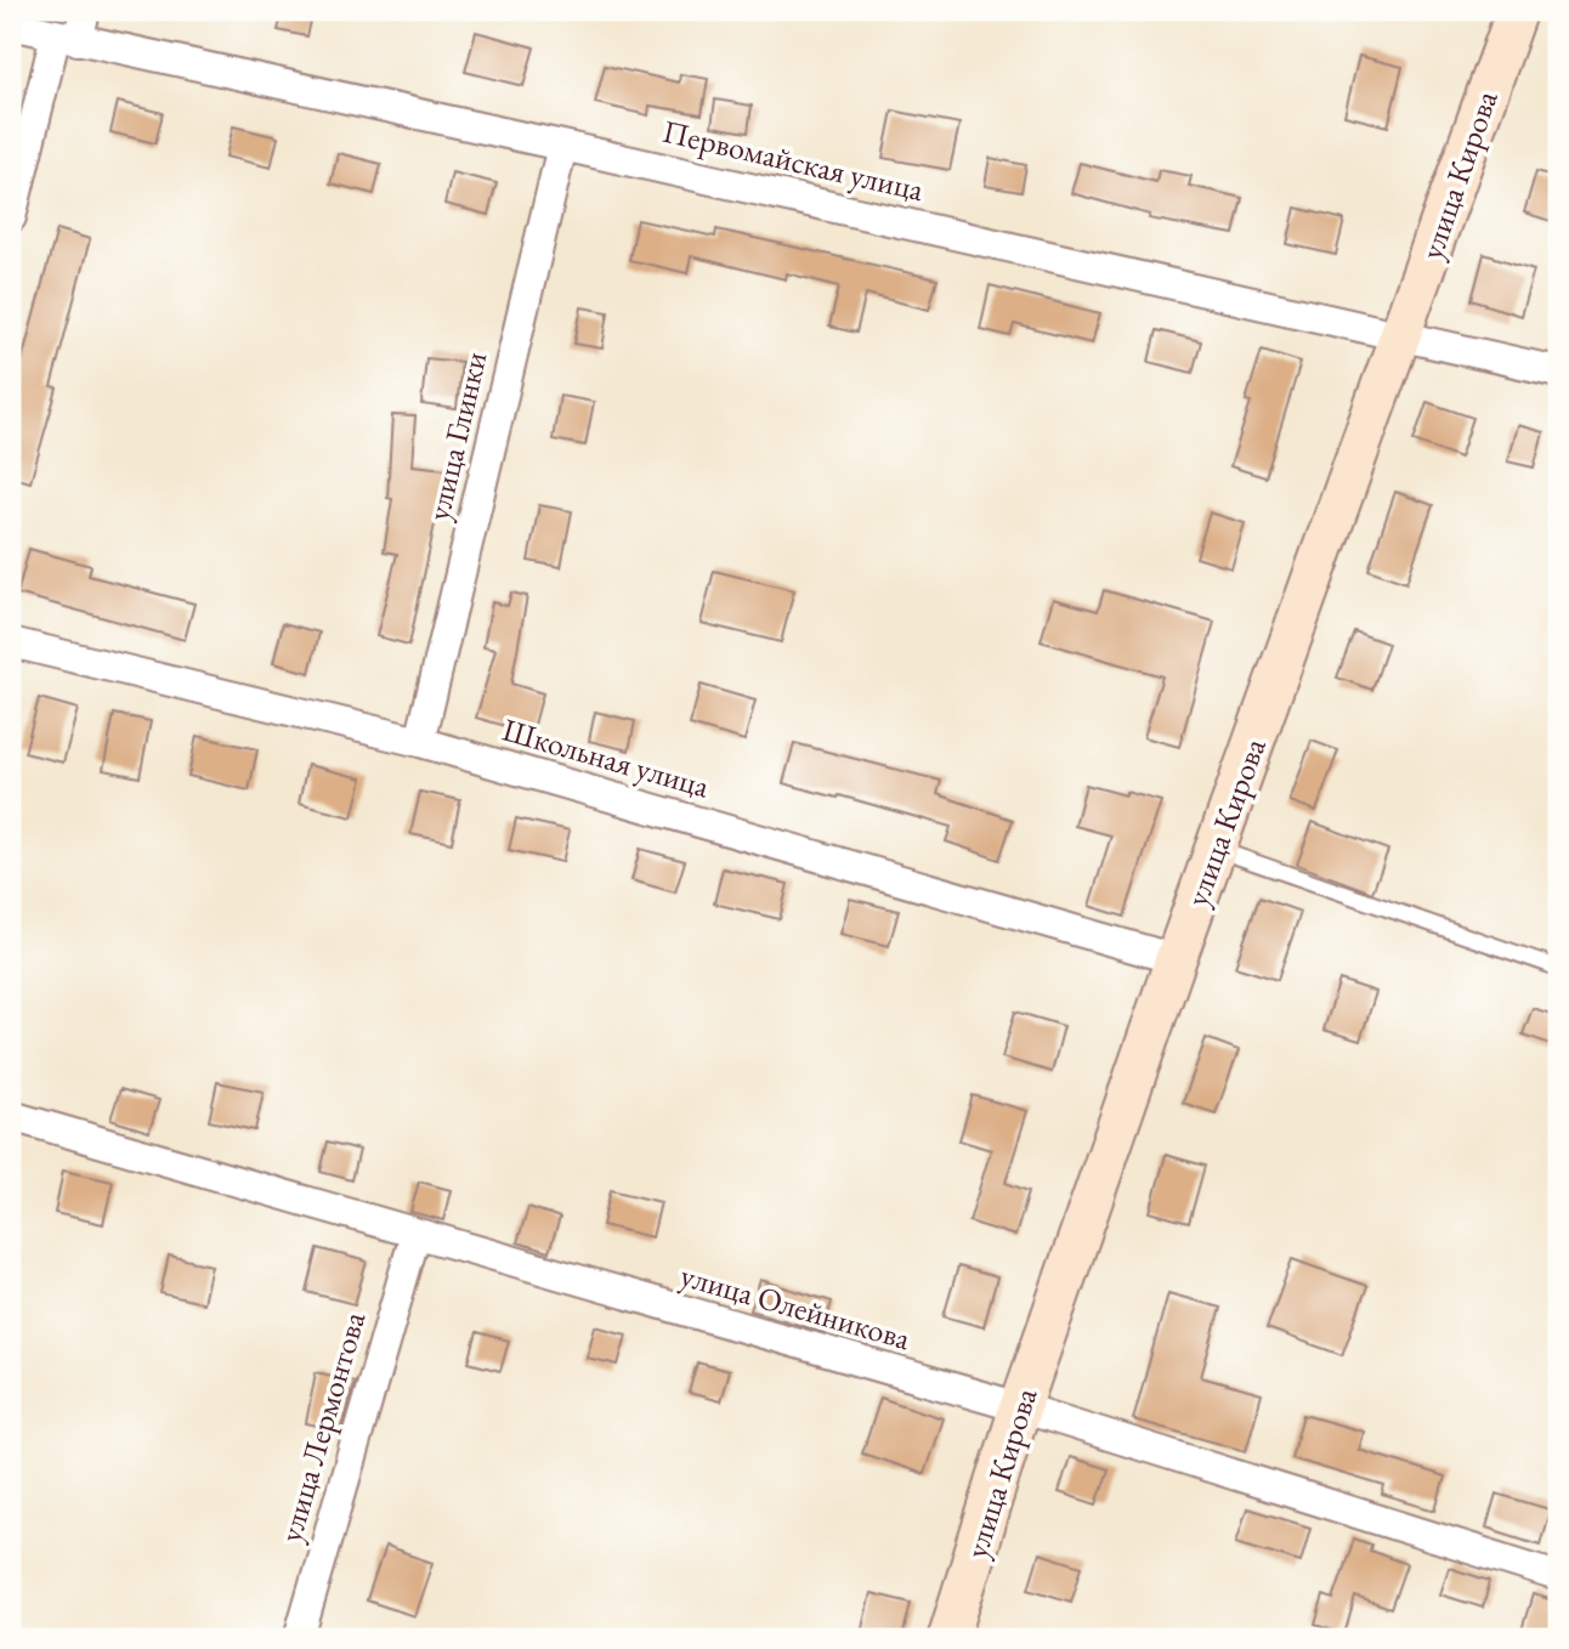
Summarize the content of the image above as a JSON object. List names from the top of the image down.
{
  "streets": {
    "street": [
      "Первомайская улица",
      "улица Кирова",
      "улица Глинки",
      "Школьная улица",
      "улица Олейникова",
      "улица Лермонтова"
    ]
  },
  "crossings": [
    ["Первомайская улица", "улица Кирова"],
    ["Первомайская улица", "улица Глинки"],
    ["улица Кирова", "Школьная улица"],
    ["улица Кирова", "улица Олейникова"],
    ["улица Глинки", "Школьная улица"],
    ["улица Олейникова", "улица Лермонтова"]
  ]
}
